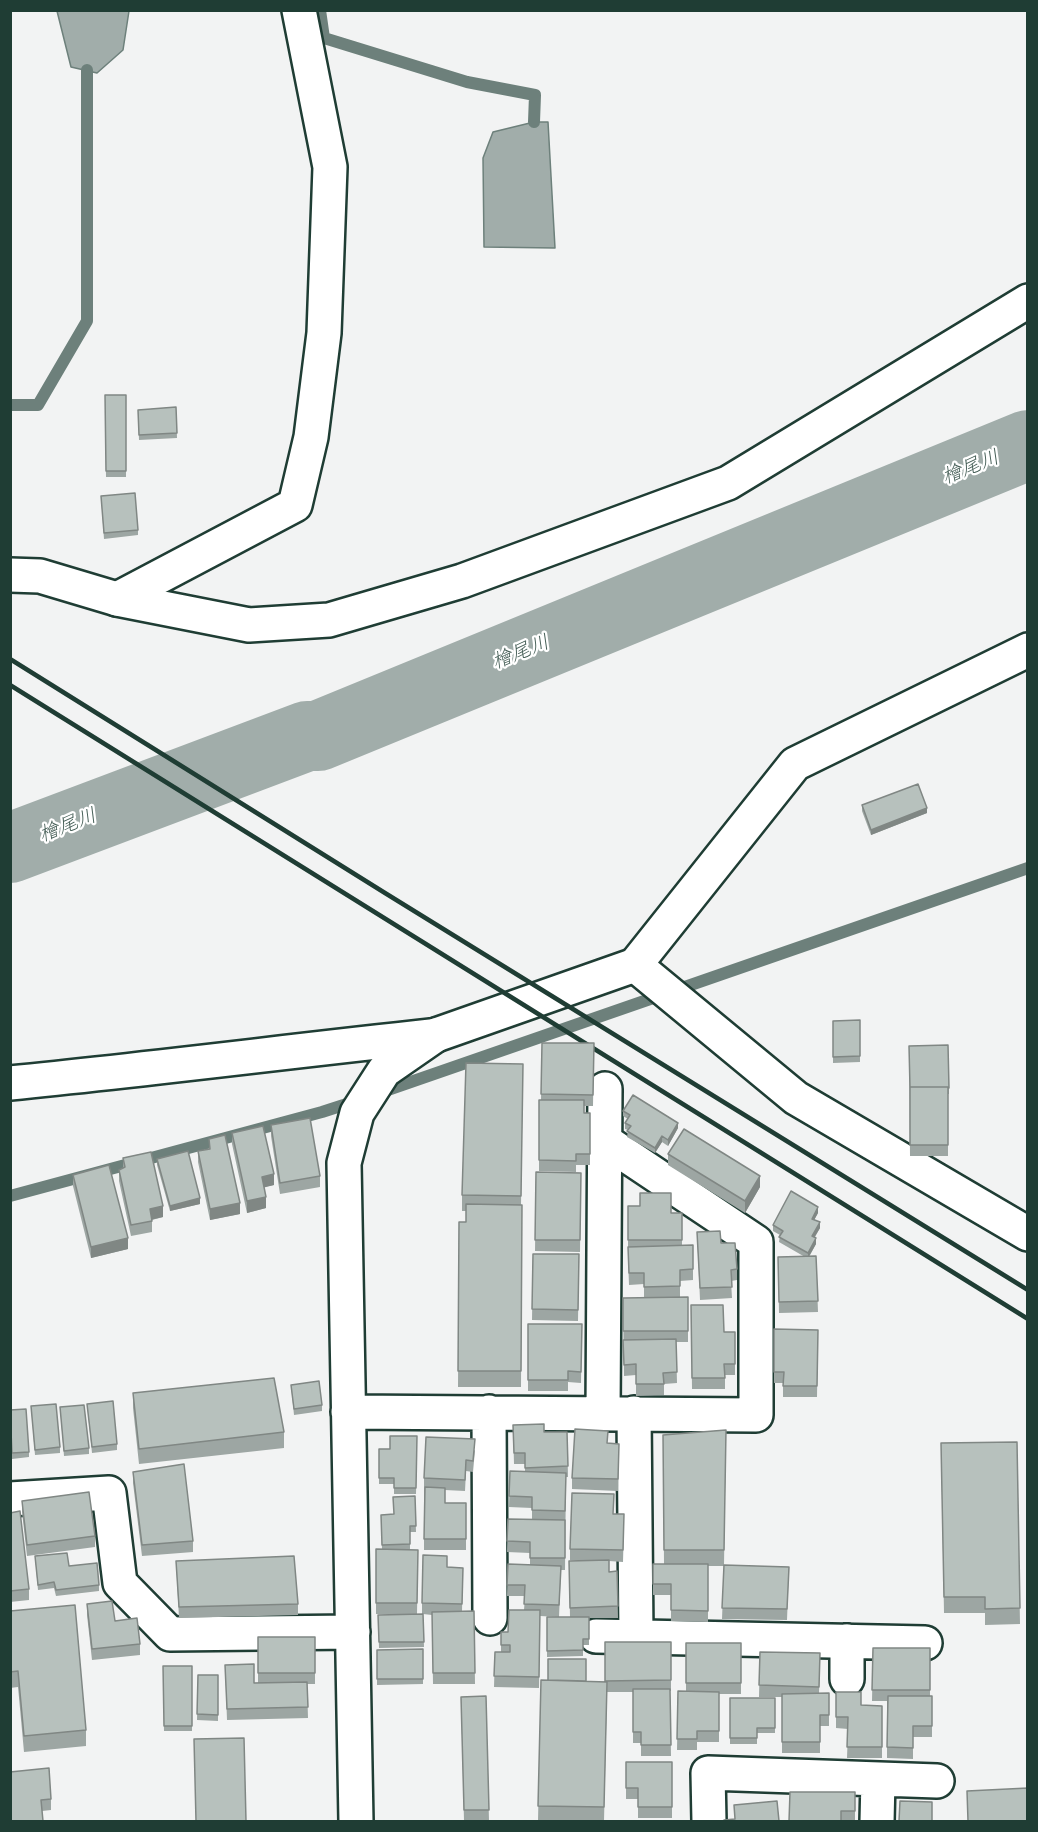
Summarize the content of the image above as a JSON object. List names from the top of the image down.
{
  "water": ["檜尾川"]
}
